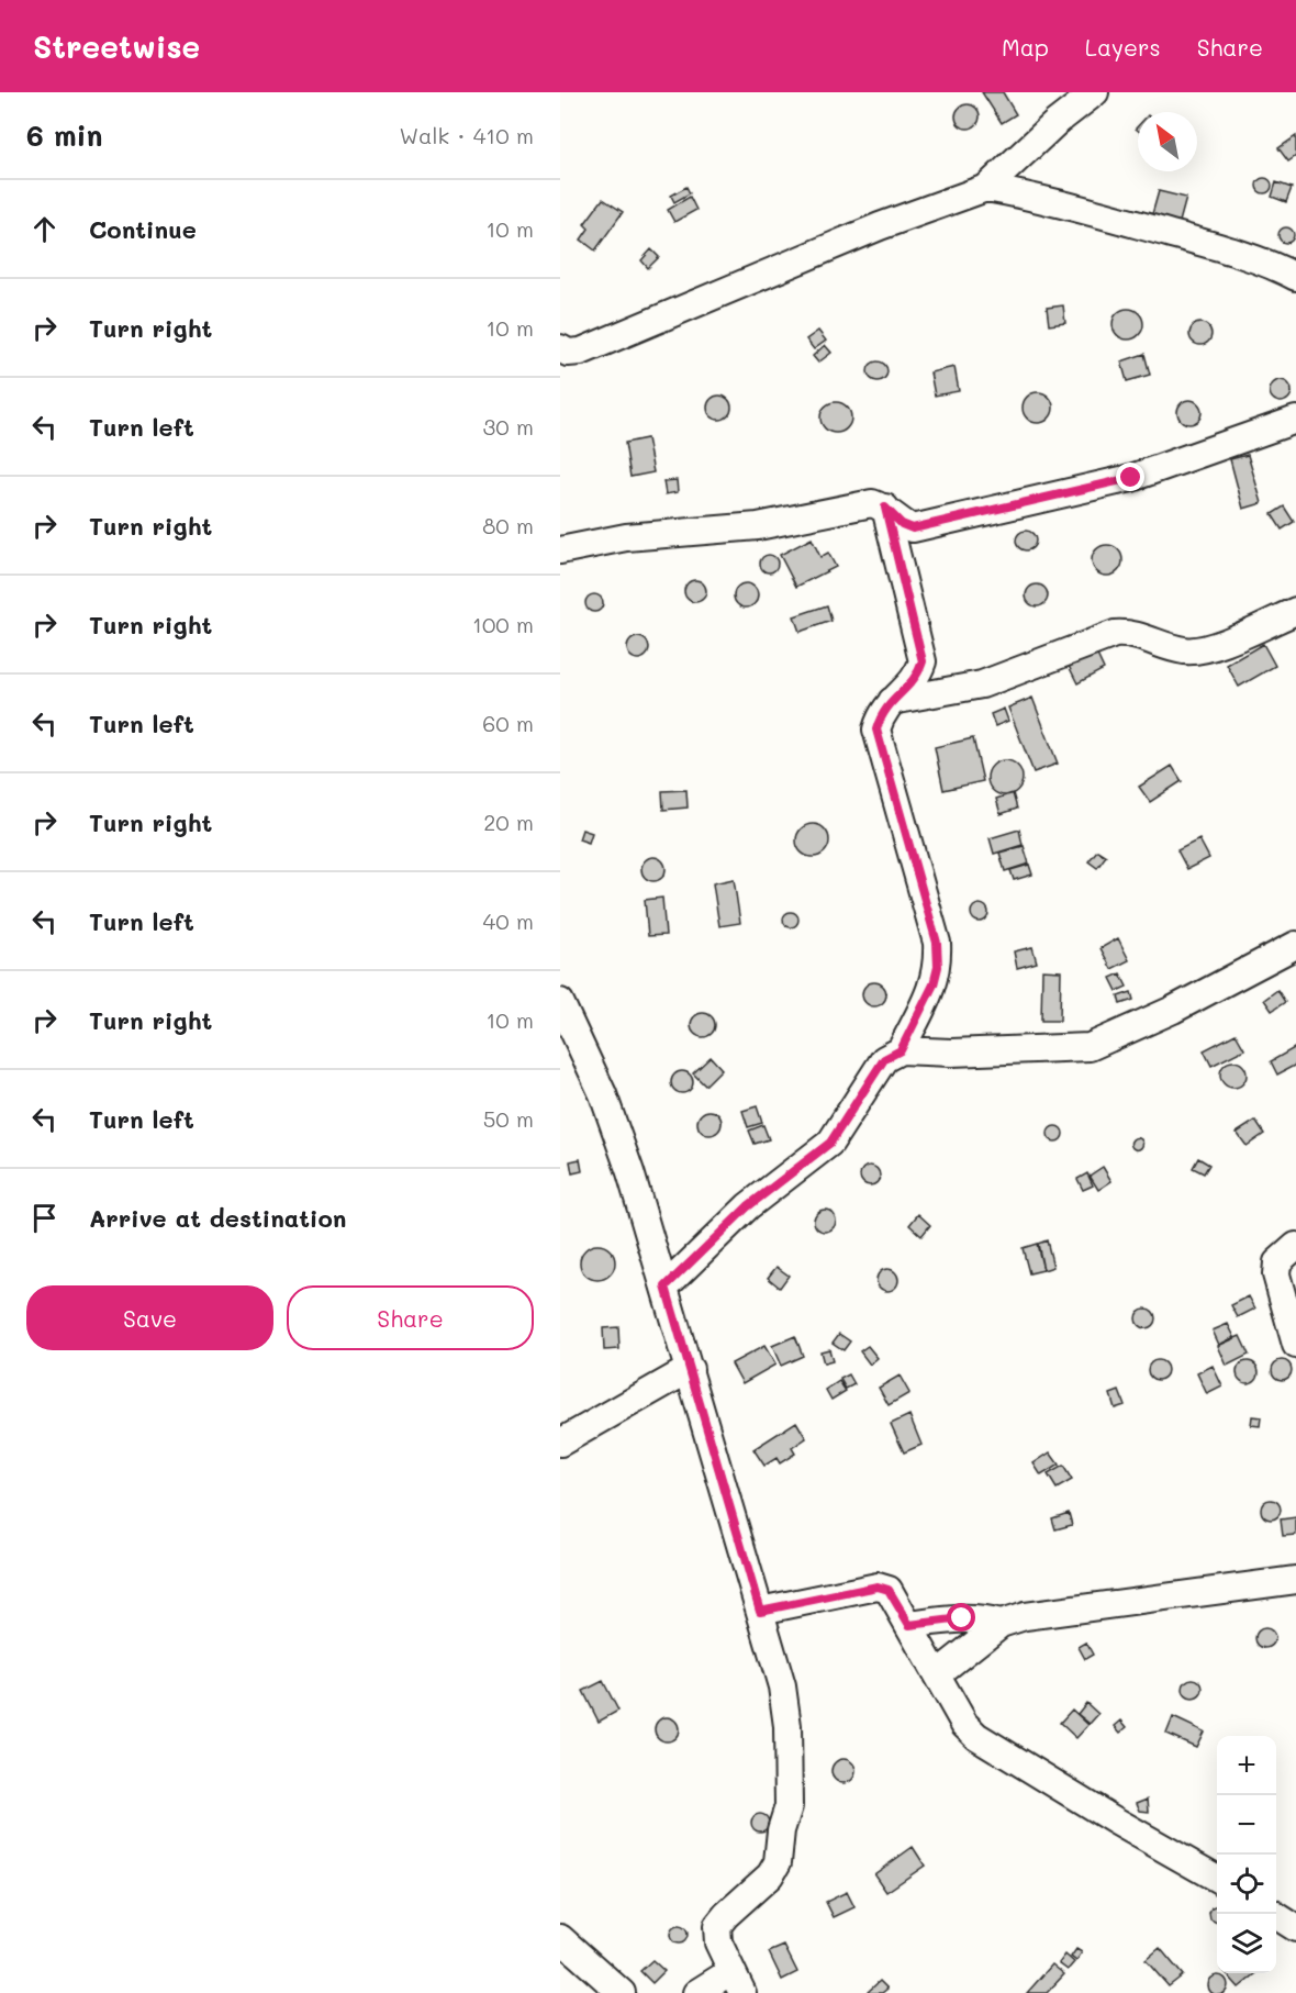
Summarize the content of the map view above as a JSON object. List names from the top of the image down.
{
  "north": "top left",
  "page": {
    "header": "Streetwise",
    "nav": ["Map", "Layers", "Share"],
    "heading": ["6 min", "Walk · 410 m"],
    "list": [
      ["Continue", "10 m"],
      ["Turn right", "10 m"],
      ["Turn left", "30 m"],
      ["Turn right", "80 m"],
      ["Turn right", "100 m"],
      ["Turn left", "60 m"],
      ["Turn right", "20 m"],
      ["Turn left", "40 m"],
      ["Turn right", "10 m"],
      ["Turn left", "50 m"],
      "Arrive at destination"
    ],
    "buttons": ["Save", "Share"],
    "map_buttons": ["+", "−"]
  }
}
